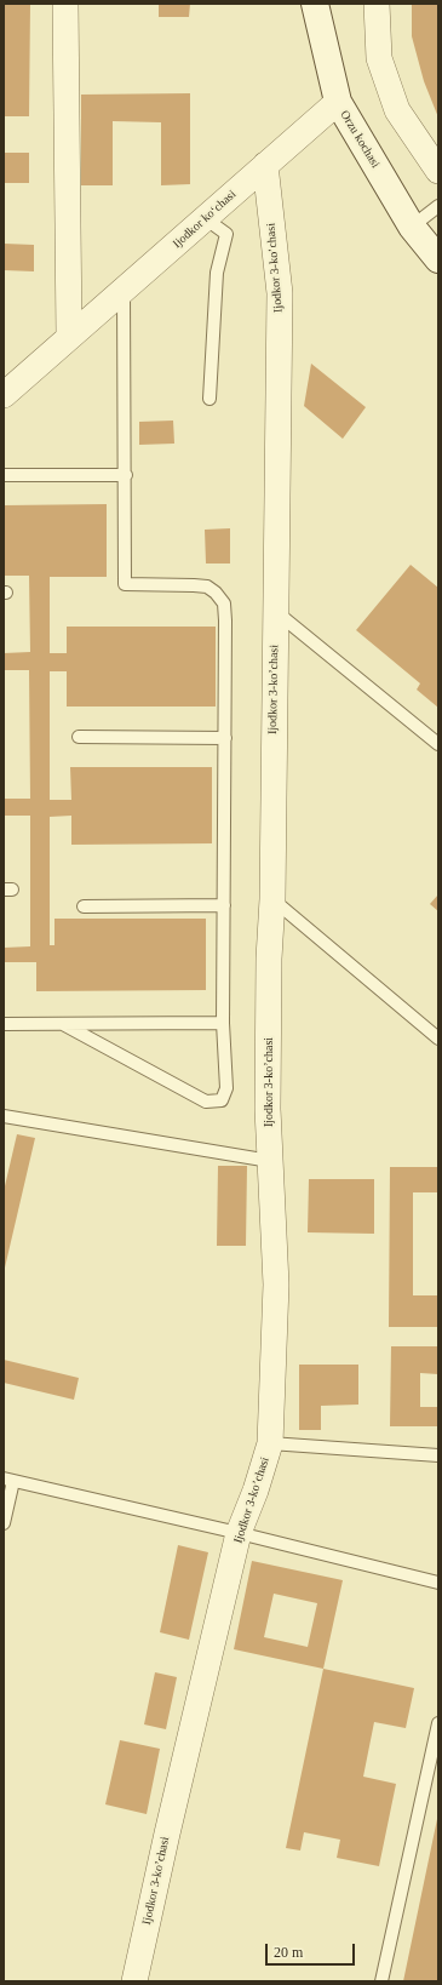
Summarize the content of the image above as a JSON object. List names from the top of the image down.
{
  "streets": {
    "main road": ["Orzu kochasi"],
    "street": ["Ijodkor koʻchasi", "Ijodkor 3-koʼchasi"]
  },
  "crossings": [
    ["Orzu kochasi", "Ijodkor koʻchasi"],
    ["Ijodkor koʻchasi", "Ijodkor 3-koʼchasi"]
  ],
  "scale_bar": "20 m"
}
